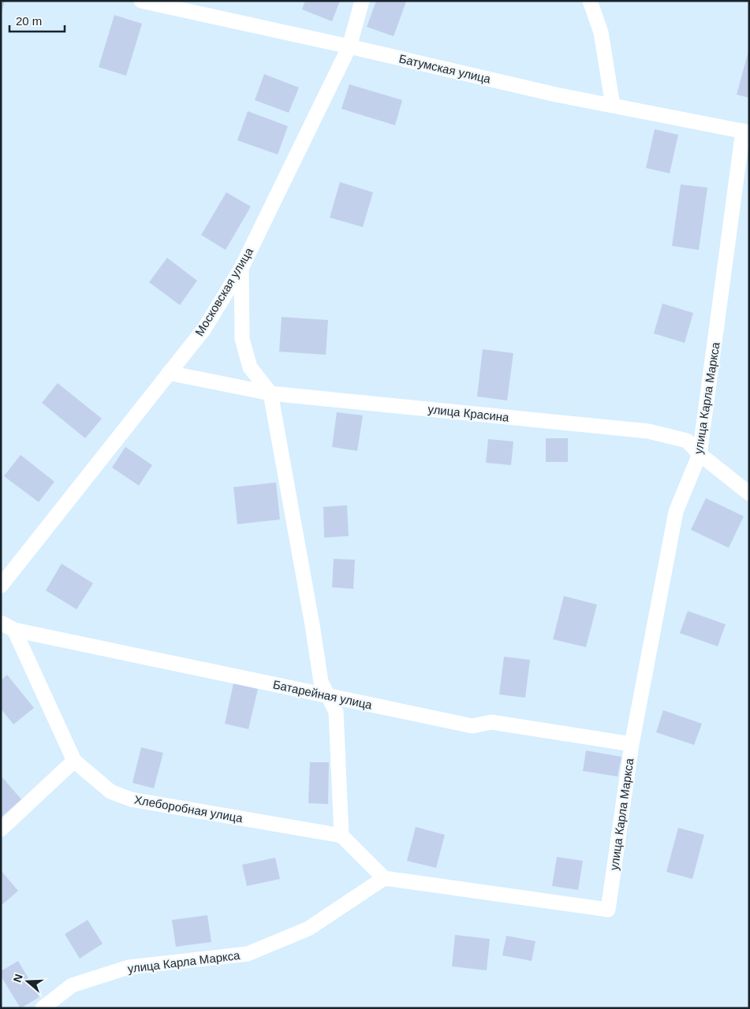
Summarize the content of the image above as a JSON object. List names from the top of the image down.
{
  "streets": {
    "street": [
      "Батумская улица",
      "Московская улица",
      "улица Карла Маркса",
      "улица Красина",
      "Батарейная улица",
      "Хлеборобная улица"
    ]
  },
  "crossings": [
    ["Батумская улица", "Московская улица"],
    ["Батумская улица", "улица Карла Маркса"],
    ["Московская улица", "улица Красина"],
    ["улица Карла Маркса", "улица Красина"],
    ["улица Карла Маркса", "Батарейная улица"],
    ["Батарейная улица", "Хлеборобная улица"]
  ],
  "scale_bar": "20 m",
  "north": "left"
}
